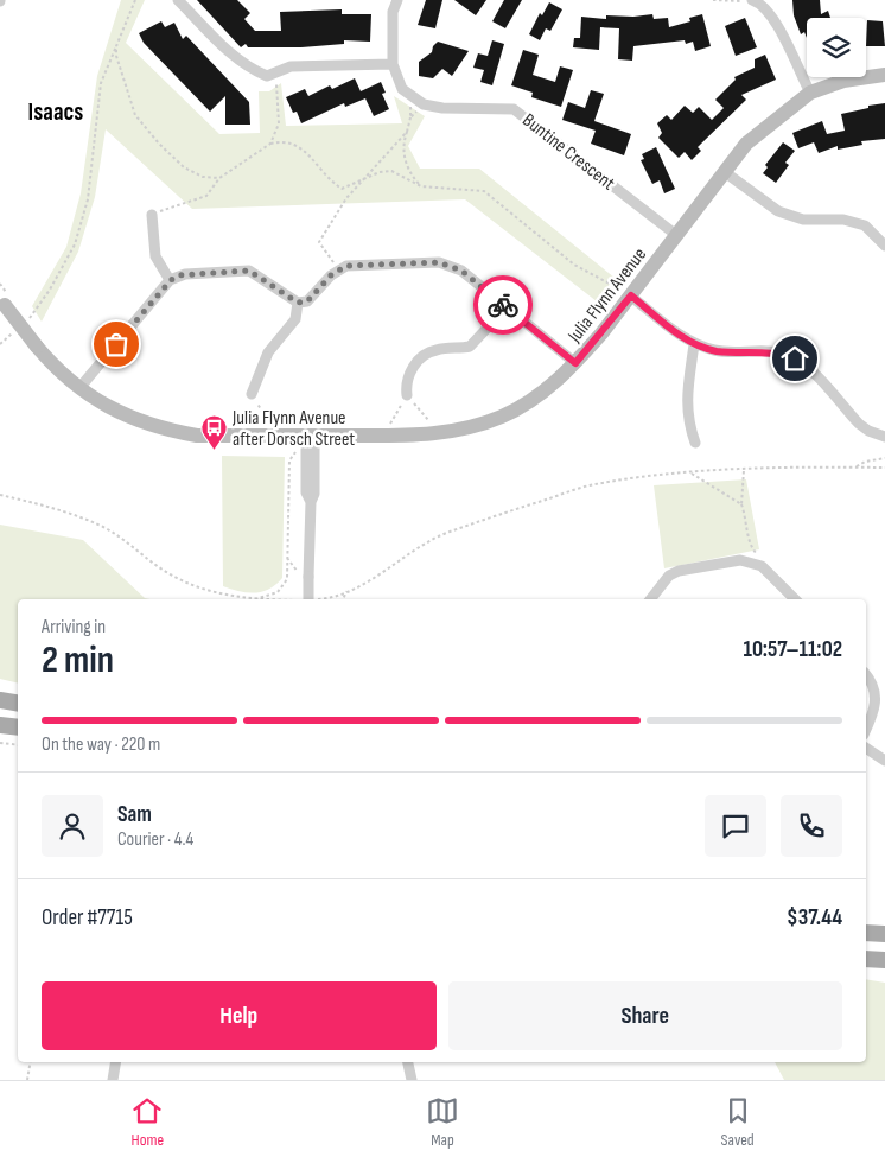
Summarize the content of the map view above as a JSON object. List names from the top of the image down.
{
  "streets": {
    "street": ["Buntine Crescent", "Julia Flynn Avenue"]
  },
  "crossings": [
    ["Buntine Crescent", "Julia Flynn Avenue"]
  ],
  "districts": ["Isaacs"],
  "places": {
    "bus stop": ["Julia Flynn Avenue after Dorsch Street"]
  },
  "page": {
    "heading": ["2 min", "Arriving in", "10:57–11:02"],
    "panel": [
      "Sam",
      "Courier · 4.4",
      "Order #7715",
      "$37.44"
    ],
    "bar": "On the way · 220 m",
    "buttons": ["Help", "Share"],
    "tabs": ["Home", "Map", "Saved"]
  }
}
